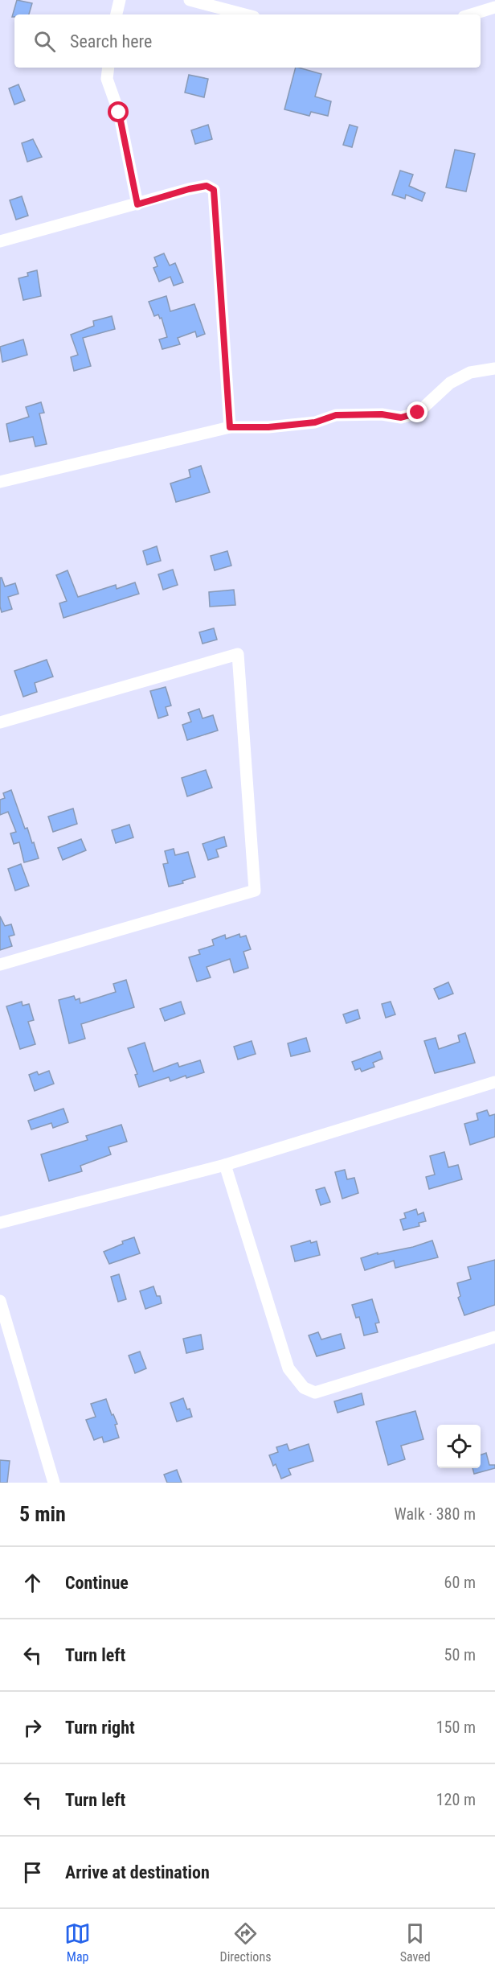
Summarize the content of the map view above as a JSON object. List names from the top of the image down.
{
  "page": {
    "search": "Search here",
    "heading": ["5 min", "Walk · 380 m"],
    "list": [
      ["Continue", "60 m"],
      ["Turn left", "50 m"],
      ["Turn right", "150 m"],
      ["Turn left", "120 m"],
      "Arrive at destination"
    ],
    "nav": ["Map", "Directions", "Saved"]
  }
}
